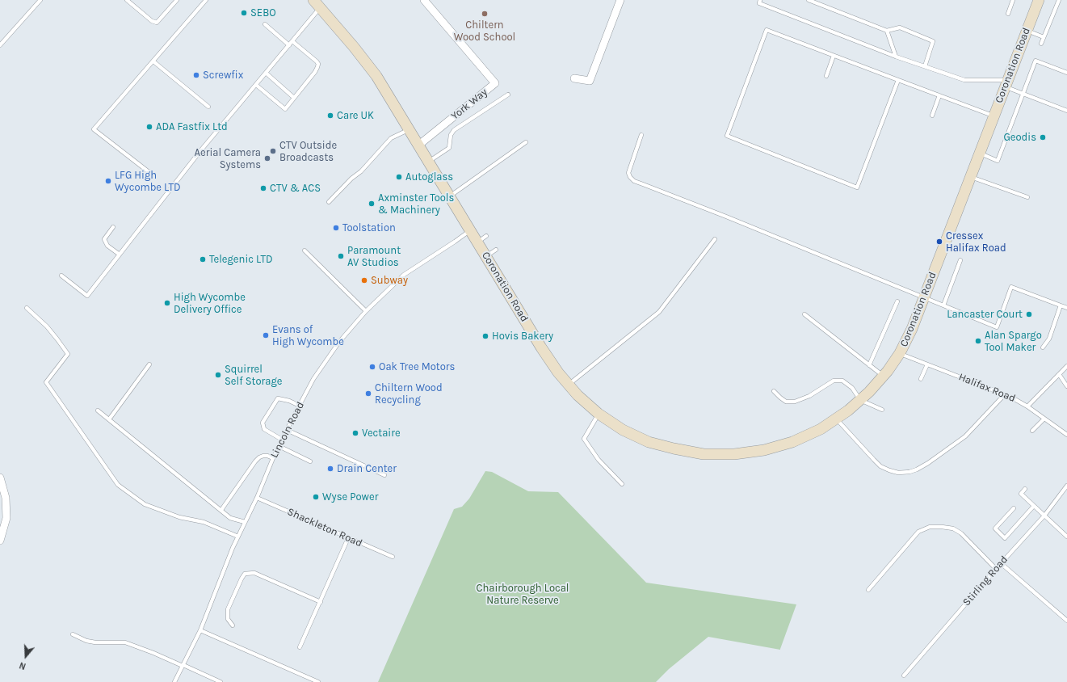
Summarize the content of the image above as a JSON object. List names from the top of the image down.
{
  "streets": {
    "street": ["Coronation Road", "York Way"],
    "lane": [
      "Halifax Road",
      "Lincoln Road",
      "Shackleton Road",
      "Stirling Road"
    ]
  },
  "crossings": [
    ["Coronation Road", "York Way"],
    ["Coronation Road", "Halifax Road"],
    ["Coronation Road", "Lincoln Road"],
    ["Lincoln Road", "Shackleton Road"]
  ],
  "parks": ["Chairborough Local Nature Reserve"],
  "places": [
    "SEBO",
    "Chiltern Wood School",
    "Screwfix",
    "Care UK",
    "ADA Fastfix Ltd",
    "Geodis",
    "CTV Outside Broadcasts",
    "Aerial Camera Systems",
    "Autoglass",
    "LFG High Wycombe LTD",
    "CTV & ACS",
    "Axminster Tools & Machinery",
    "Toolstation",
    "Cressex Halifax Road",
    "Paramount AV Studios",
    "Telegenic LTD",
    "Subway",
    "High Wycombe Delivery Office",
    "Lancaster Court",
    "Evans of High Wycombe",
    "Hovis Bakery",
    "Alan Spargo Tool Maker",
    "Oak Tree Motors",
    "Squirrel Self Storage",
    "Chiltern Wood Recycling",
    "Vectaire",
    "Drain Center",
    "Wyse Power"
  ],
  "north": "bottom"
}
